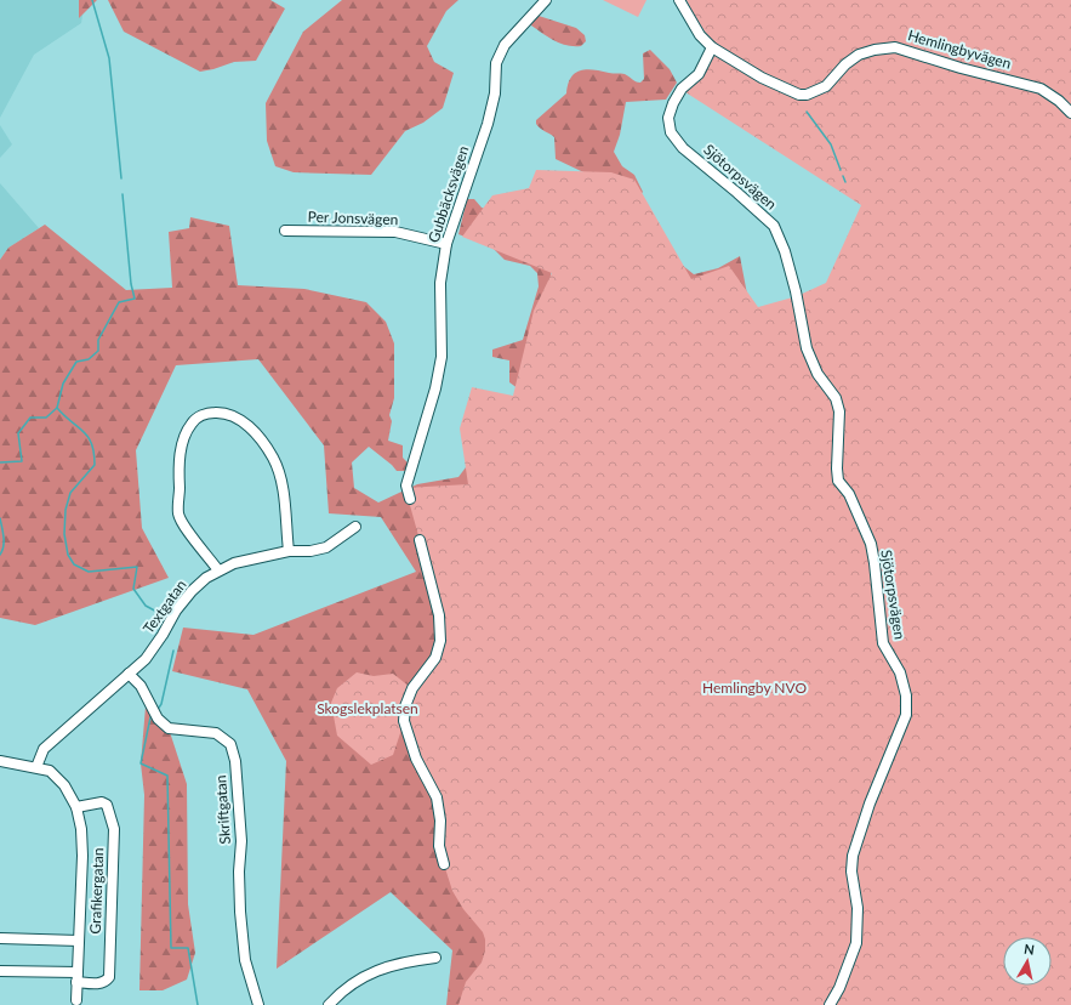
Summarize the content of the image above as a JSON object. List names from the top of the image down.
{
  "streets": {
    "street": [
      "Hemlingbyvägen",
      "Sjötorpsvägen",
      "Gubbäcksvägen",
      "Per Jonsvägen",
      "Textgatan",
      "Skriftgatan",
      "Grafikergatan"
    ]
  },
  "crossings": [
    ["Hemlingbyvägen", "Sjötorpsvägen"],
    ["Gubbäcksvägen", "Per Jonsvägen"],
    ["Textgatan", "Skriftgatan"],
    ["Textgatan", "Grafikergatan"]
  ],
  "parks": ["Hemlingby NVO", "Skogslekplatsen"],
  "north": "top"
}
